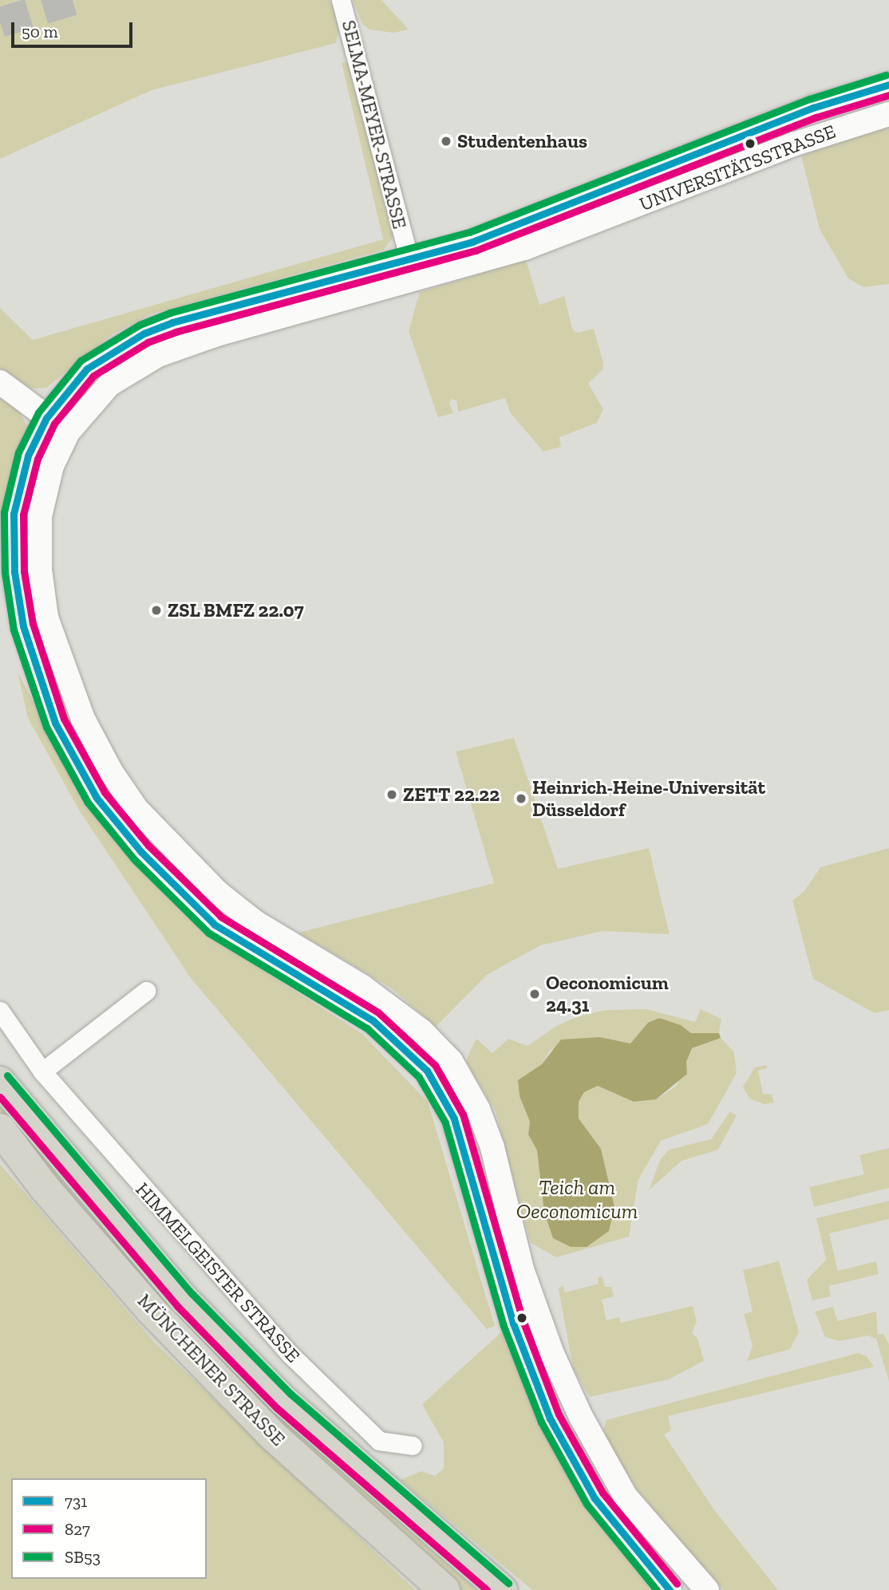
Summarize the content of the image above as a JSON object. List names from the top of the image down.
{
  "streets": {
    "highway": ["MÜNCHENER STRASSE"],
    "street": ["SELMA-MEYER-STRASSE", "UNIVERSITÄTSSTRASSE", "HIMMELGEISTER STRASSE"]
  },
  "crossings": [
    ["SELMA-MEYER-STRASSE", "UNIVERSITÄTSSTRASSE"]
  ],
  "water": ["Teich am Oeconomicum"],
  "places": [
    "Studentenhaus",
    "ZSL BMFZ 22.07",
    "ZETT 22.22",
    "Heinrich-Heine-Universität Düsseldorf",
    "Oeconomicum 24.31"
  ],
  "lines": ["transit line SB53", "transit line 731", "transit line 827"],
  "legend": ["731", "827", "SB53"],
  "scale_bar": "50 m"
}
